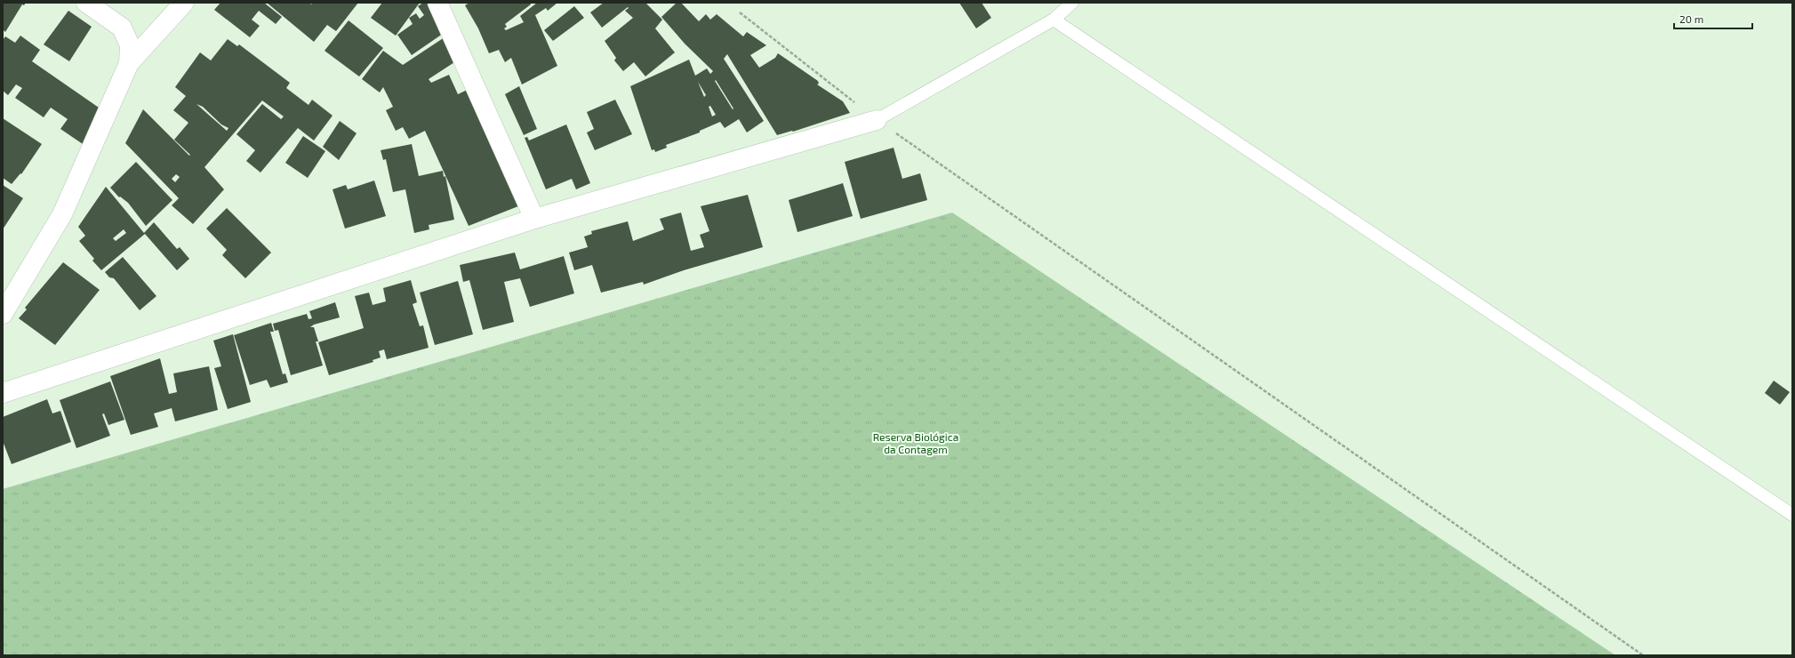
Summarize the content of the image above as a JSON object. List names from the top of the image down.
{
  "parks": ["Reserva Biológica da Contagem"],
  "scale_bar": "20 m"
}
